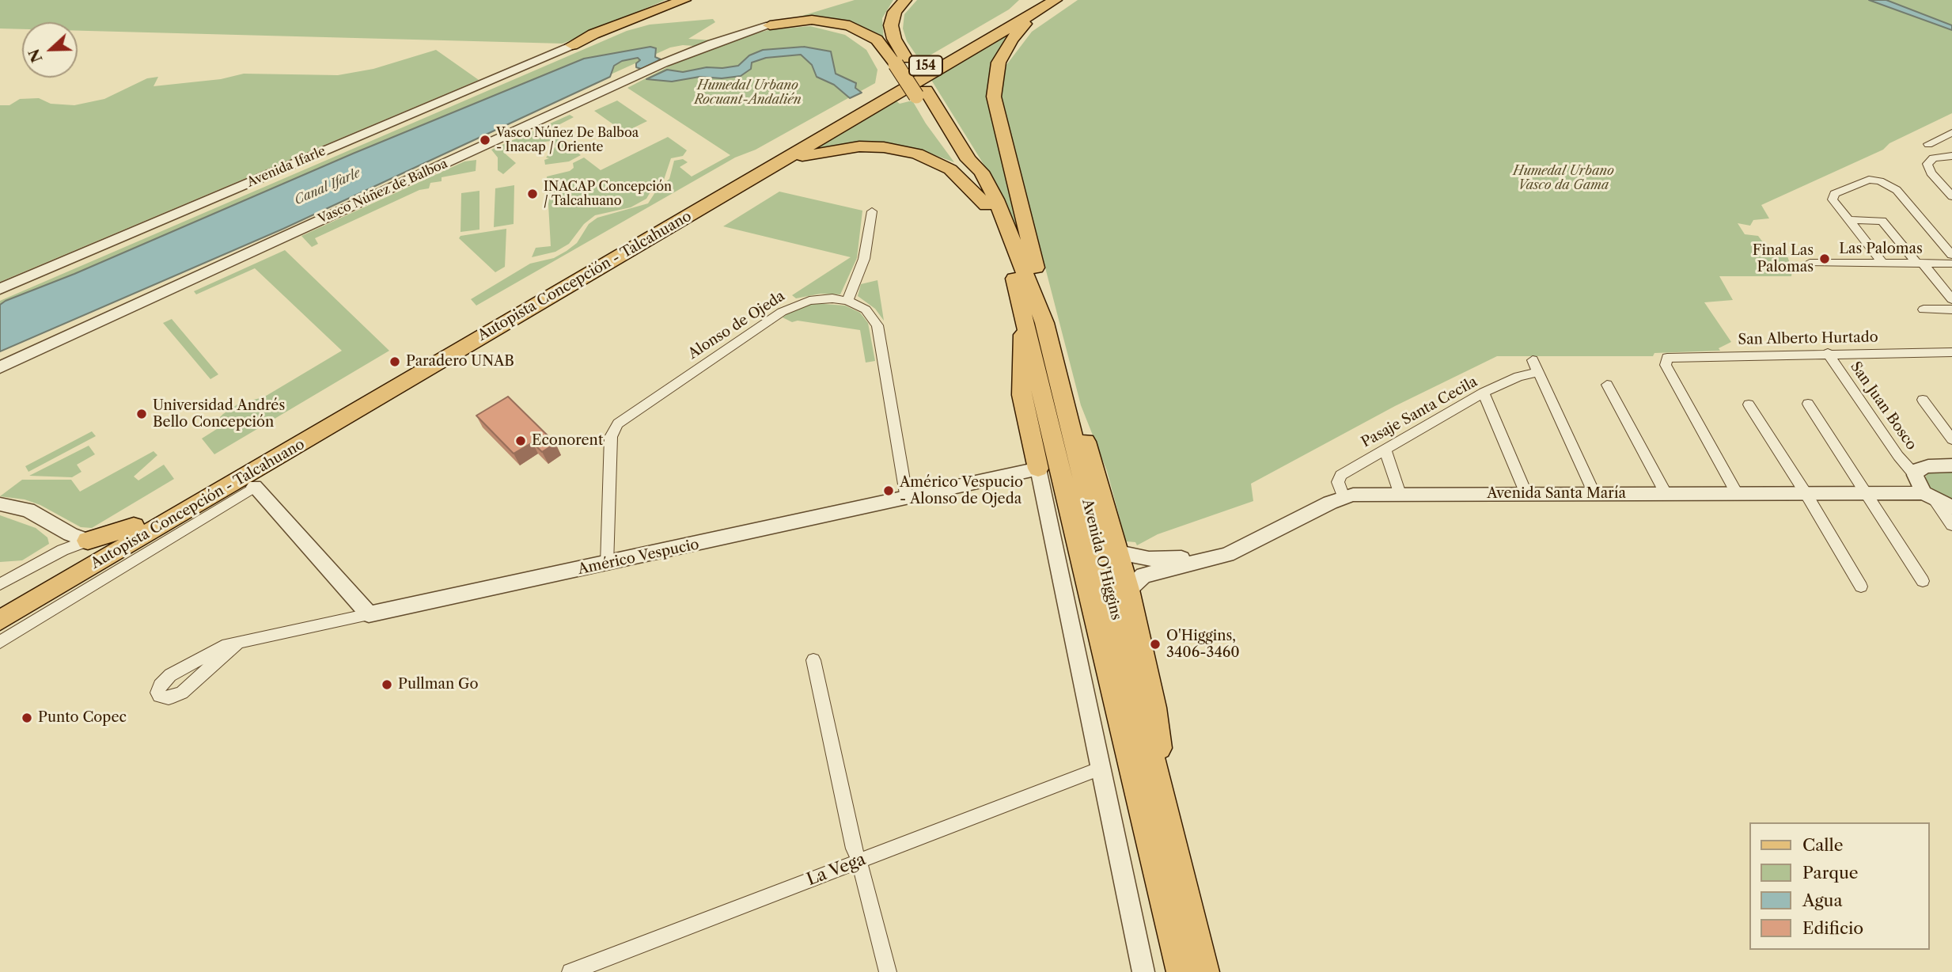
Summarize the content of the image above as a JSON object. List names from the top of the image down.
{
  "streets": {
    "main road": ["154", "Autopista Concepción - Talcahuano", "Avenida O'Higgins"],
    "street": [
      "Avenida Ifarle",
      "Vasco Núñez de Balboa",
      "Las Palomas",
      "Alonso de Ojeda",
      "San Alberto Hurtado",
      "San Juan Bosco",
      "Pasaje Santa Cecila",
      "Avenida Santa María",
      "Américo Vespucio",
      "La Vega"
    ]
  },
  "crossings": [
    ["Autopista Concepción - Talcahuano", "Avenida O'Higgins"],
    ["Alonso de Ojeda", "Américo Vespucio"],
    ["San Alberto Hurtado", "San Juan Bosco"],
    ["San Alberto Hurtado", "Avenida Santa María"],
    ["Pasaje Santa Cecila", "Avenida Santa María"]
  ],
  "water": ["Canal Ifarle"],
  "parks": ["Humedal Urbano Rocuant-Andalién", "Humedal Urbano Vasco da Gama"],
  "places": [
    "Vasco Núñez De Balboa - Inacap / Oriente",
    "INACAP Concepción / Talcahuano",
    "Final Las Palomas",
    "Paradero UNAB",
    "Universidad Andrés Bello Concepción",
    "Econorent",
    "Américo Vespucio - Alonso de Ojeda",
    "O'Higgins, 3406-3460",
    "Pullman Go",
    "Punto Copec"
  ],
  "legend": [
    "Calle",
    "Parque",
    "Agua",
    "Edificio"
  ],
  "north": "left"
}
